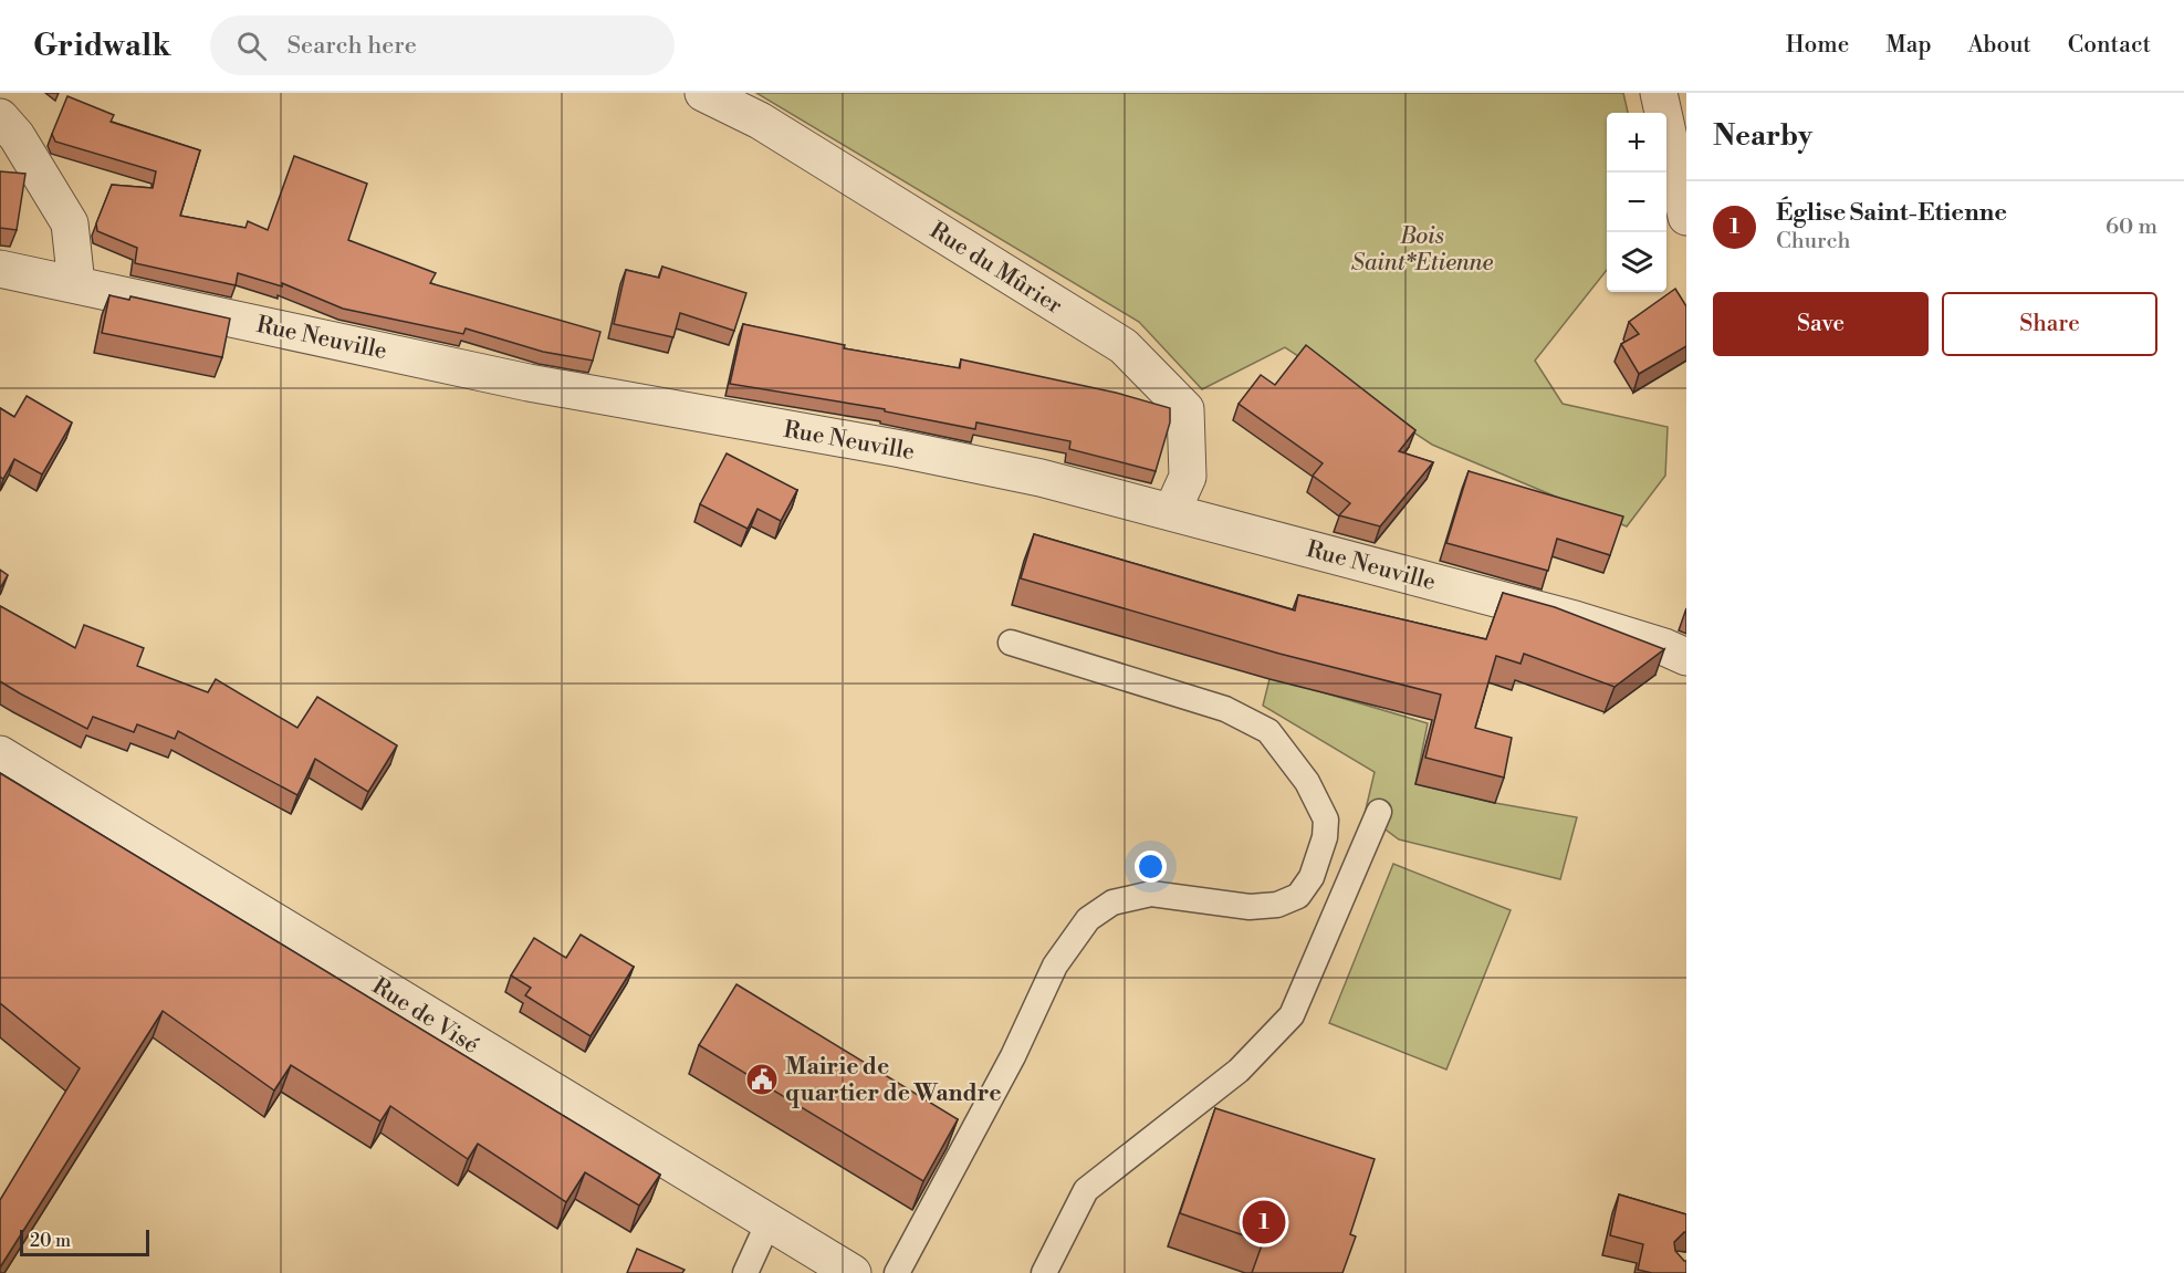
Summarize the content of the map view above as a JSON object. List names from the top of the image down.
{
  "streets": {
    "street": ["Rue du Mûrier", "Rue Neuville", "Rue de Visé"]
  },
  "crossings": [
    ["Rue du Mûrier", "Rue Neuville"]
  ],
  "parks": ["Bois Saint*Etienne"],
  "places": {
    "public building": ["Mairie de quartier de Wandre"]
  },
  "scale_bar": "20 m",
  "page": {
    "header": "Gridwalk",
    "search": "Search here",
    "nav": [
      "Home",
      "Map",
      "About",
      "Contact"
    ],
    "heading": "Nearby",
    "map_buttons": ["+", "−"],
    "list": [
      {
        "mark": "1",
        "name": "Église Saint-Etienne",
        "note": "Church",
        "value": "60 m"
      }
    ],
    "buttons": ["Save", "Share"],
    "pins": "1",
    "scale": "20 m"
  }
}
